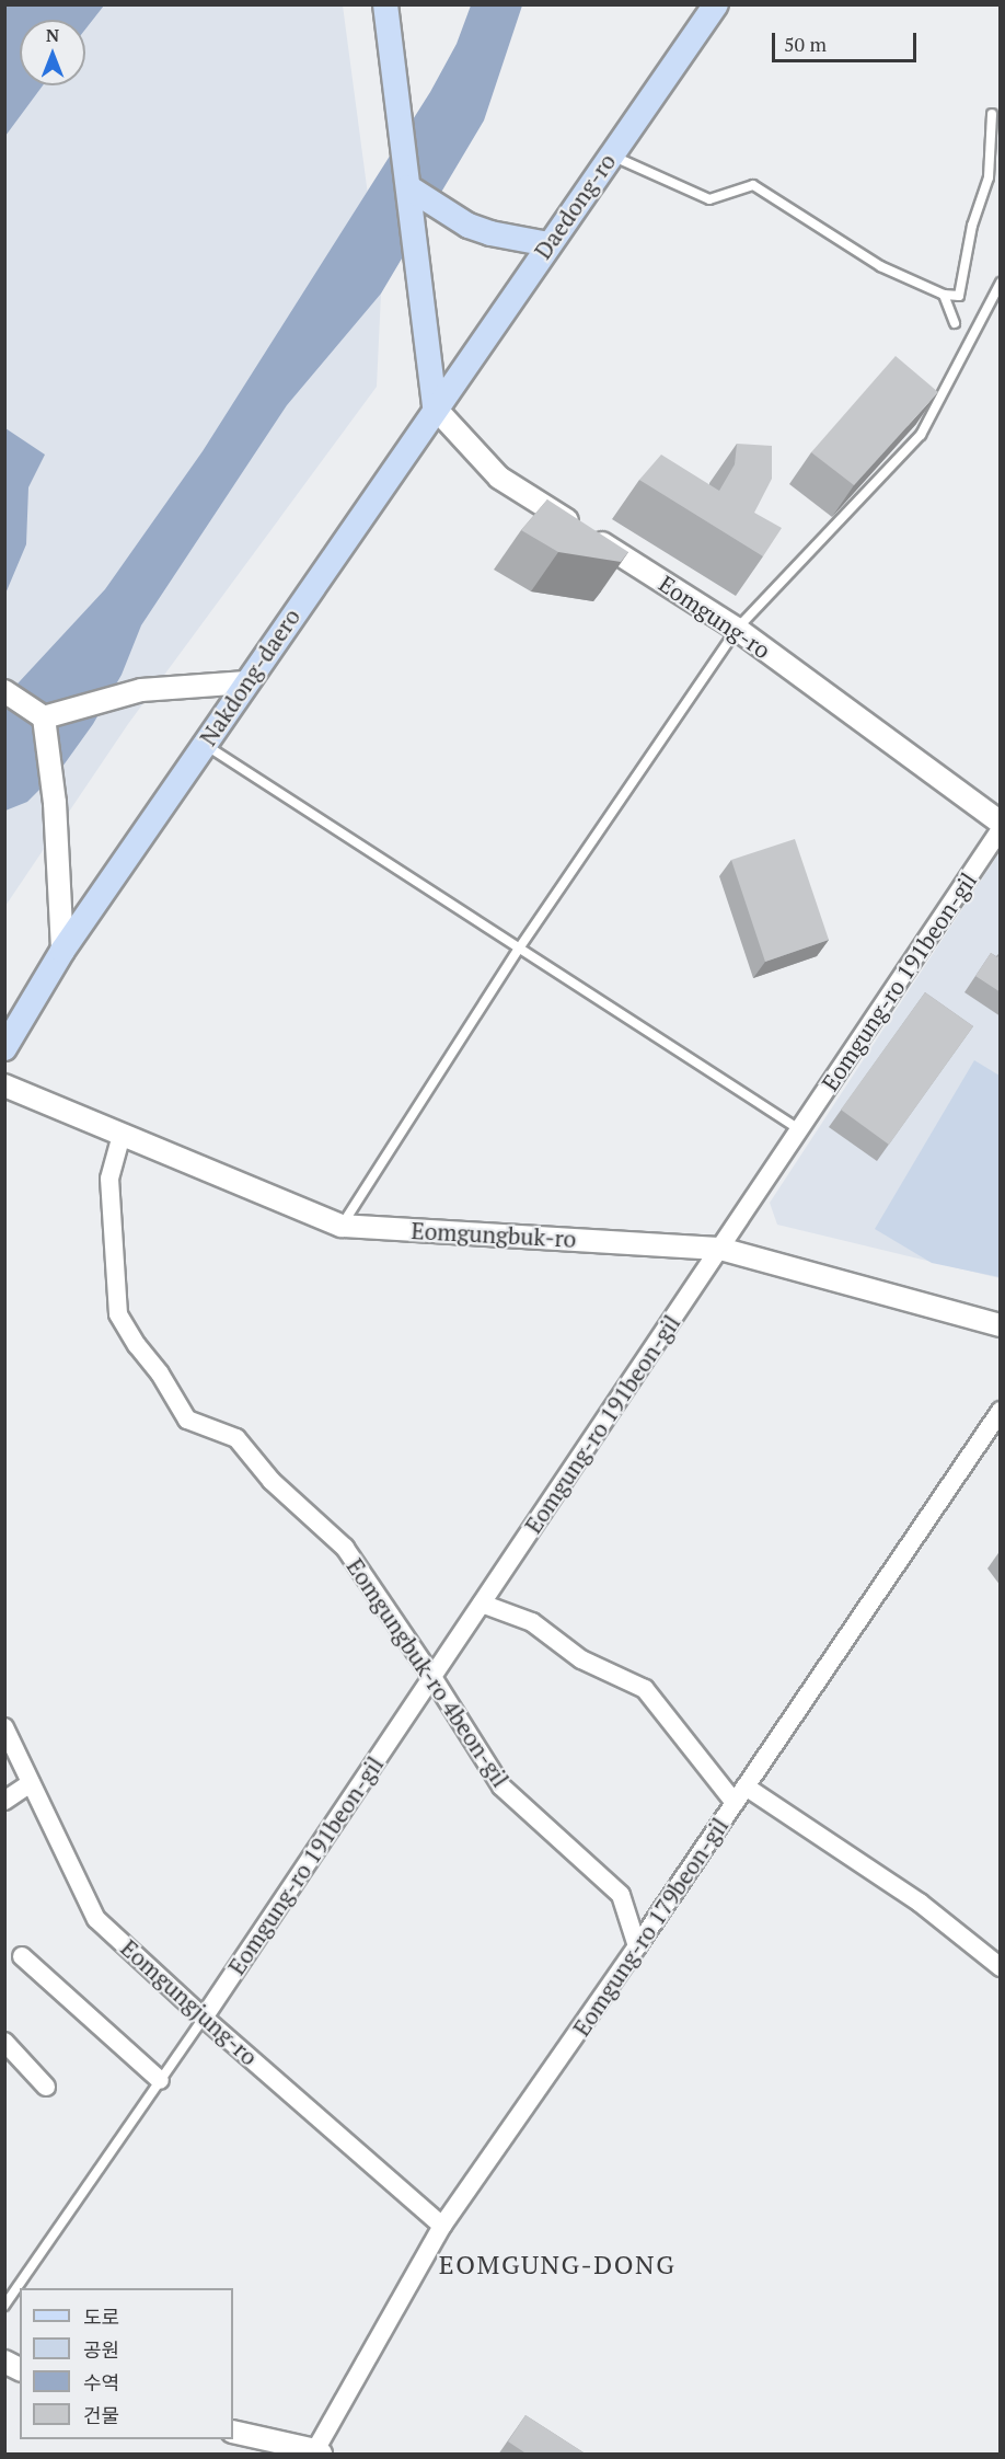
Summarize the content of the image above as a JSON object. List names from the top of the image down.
{
  "streets": {
    "main road": ["Daedong-ro", "Nakdong-daero"],
    "street": [
      "Eomgung-ro",
      "Eomgung-ro 191beon-gil",
      "Eomgungbuk-ro",
      "Eomgungbuk-ro 4beon-gil",
      "Eomgung-ro 179beon-gil",
      "Eomgungjung-ro"
    ]
  },
  "crossings": [
    ["Daedong-ro", "Eomgung-ro"],
    ["Daedong-ro", "Nakdong-daero"],
    ["Eomgung-ro", "Nakdong-daero"],
    ["Eomgung-ro 191beon-gil", "Eomgungbuk-ro"],
    ["Eomgung-ro 191beon-gil", "Eomgungbuk-ro 4beon-gil"],
    ["Eomgung-ro 191beon-gil", "Eomgungjung-ro"],
    ["Eomgungbuk-ro", "Eomgungbuk-ro 4beon-gil"],
    ["Eomgungbuk-ro 4beon-gil", "Eomgung-ro 179beon-gil"],
    ["Eomgung-ro 179beon-gil", "Eomgungjung-ro"]
  ],
  "districts": ["EOMGUNG-DONG"],
  "legend": [
    "도로",
    "공원",
    "수역",
    "건물"
  ],
  "scale_bar": "50 m",
  "north": "top"
}
